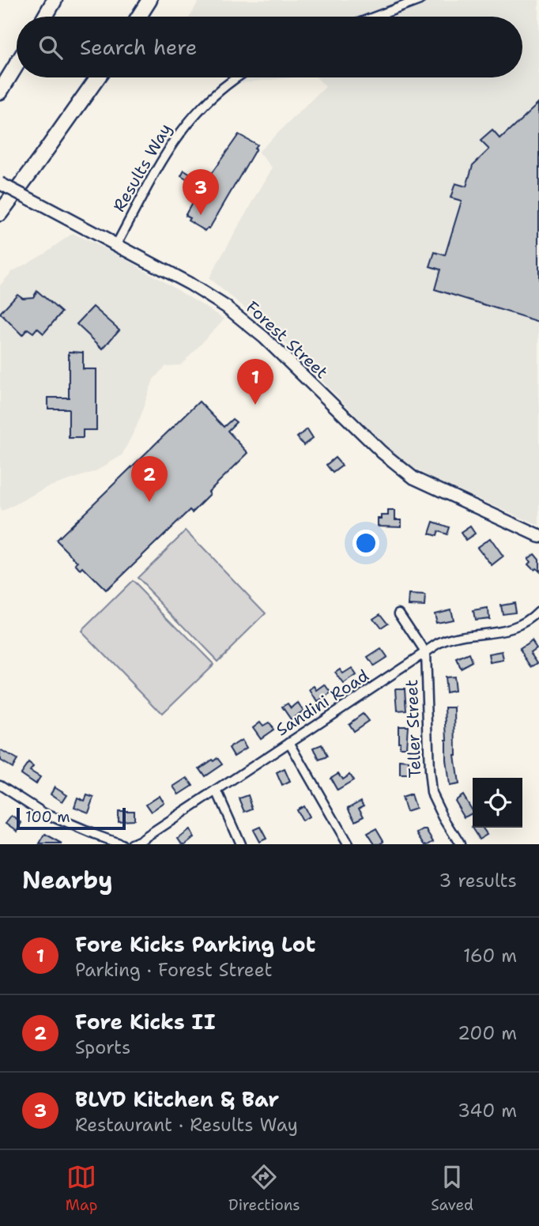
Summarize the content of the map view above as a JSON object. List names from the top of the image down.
{
  "streets": {
    "main road": ["Forest Street"],
    "street": ["Results Way", "Sandini Road", "Teller Street"]
  },
  "crossings": [
    ["Results Way", "Forest Street"],
    ["Sandini Road", "Teller Street"]
  ],
  "scale_bar": "100 m",
  "page": {
    "search": "Search here",
    "pins": ["3", "1", "2"],
    "scale": "100 m",
    "heading": ["Nearby", "3 results"],
    "list": [
      {
        "mark": "1",
        "name": "Fore Kicks Parking Lot",
        "note": "Parking · Forest Street",
        "value": "160 m"
      },
      {
        "mark": "2",
        "name": "Fore Kicks II",
        "note": "Sports",
        "value": "200 m"
      },
      {
        "mark": "3",
        "name": "BLVD Kitchen & Bar",
        "note": "Restaurant · Results Way",
        "value": "340 m"
      }
    ],
    "nav": ["Map", "Directions", "Saved"]
  }
}
